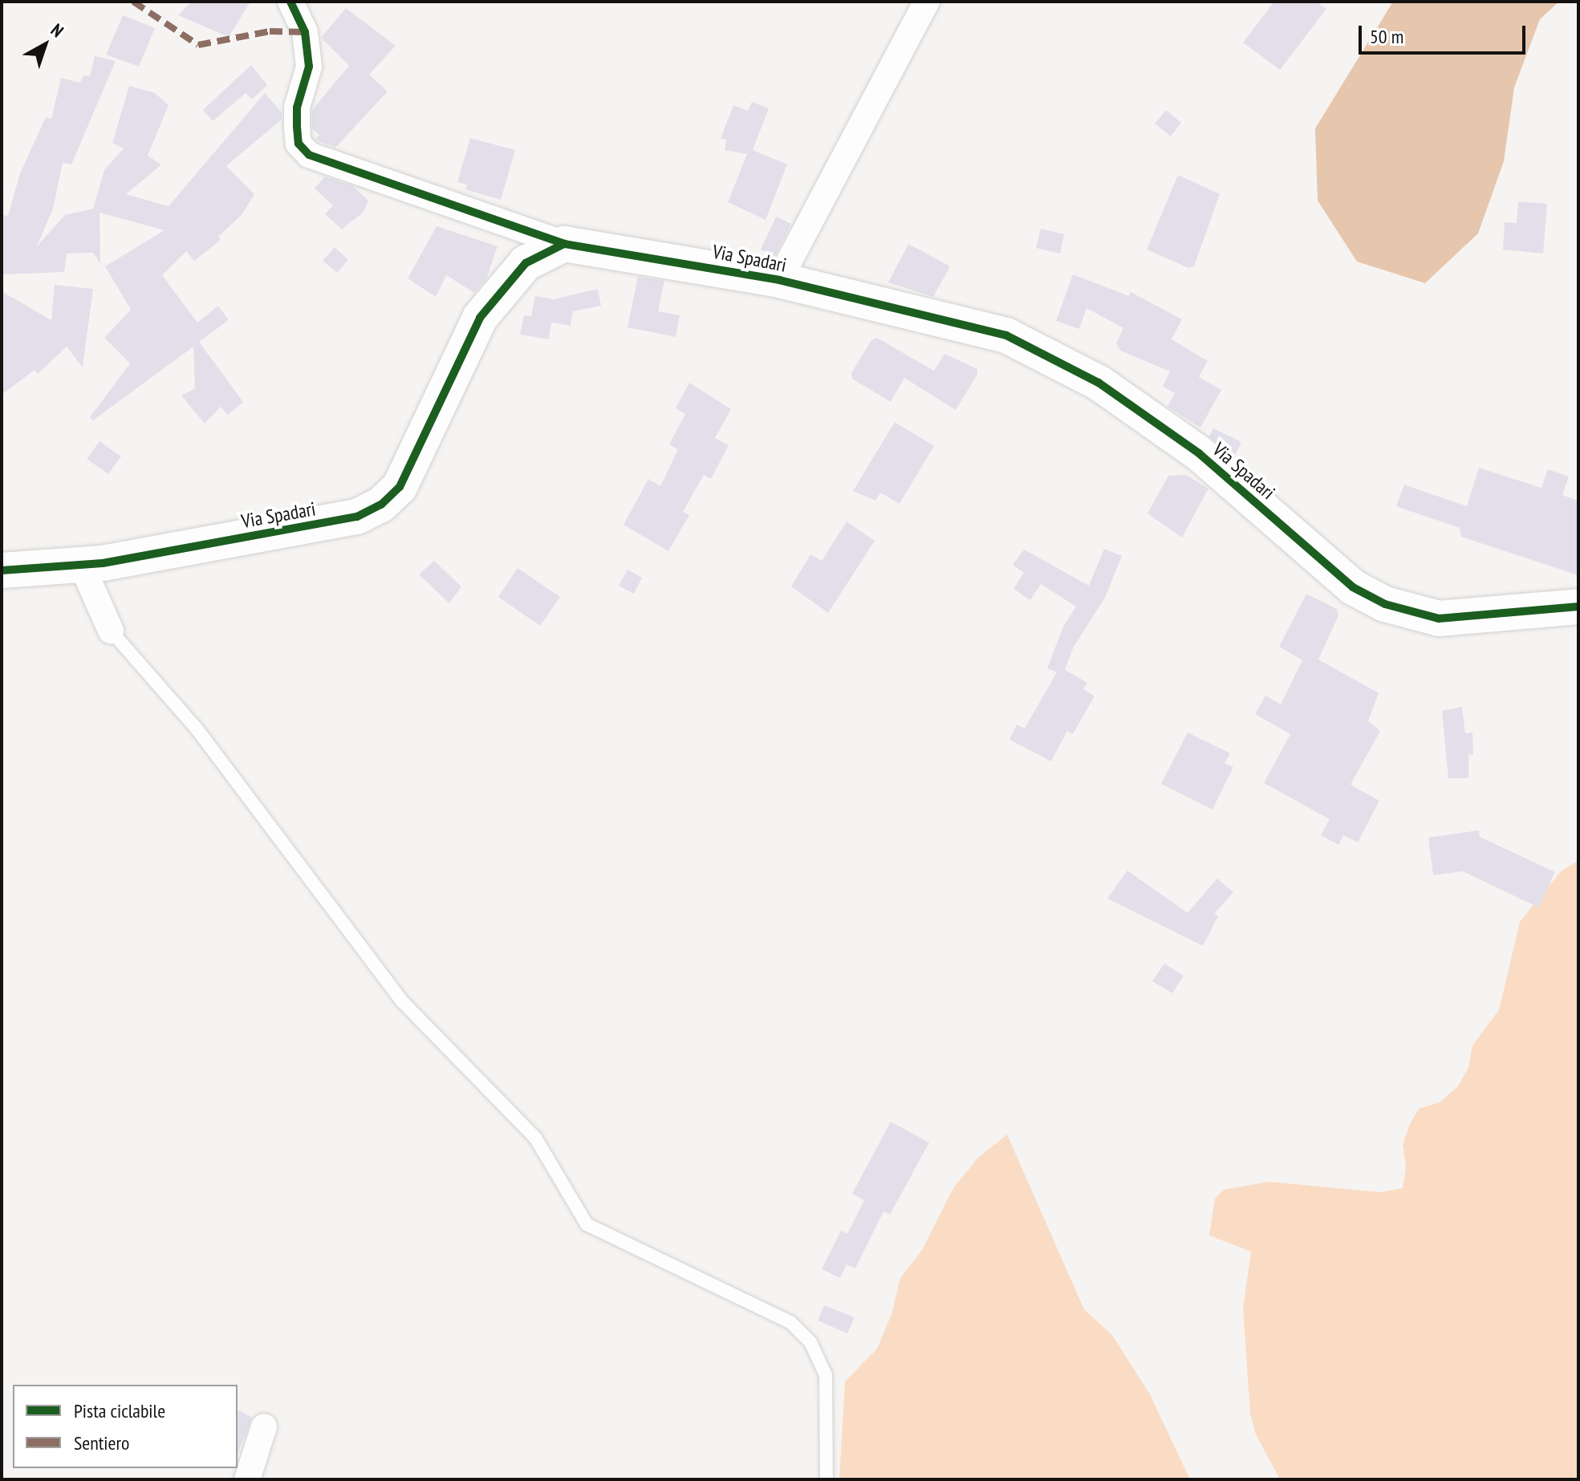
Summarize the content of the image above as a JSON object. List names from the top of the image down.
{
  "streets": {
    "street": ["Via Spadari"]
  },
  "legend": ["Pista ciclabile", "Sentiero"],
  "scale_bar": "50 m",
  "north": "top right"
}
